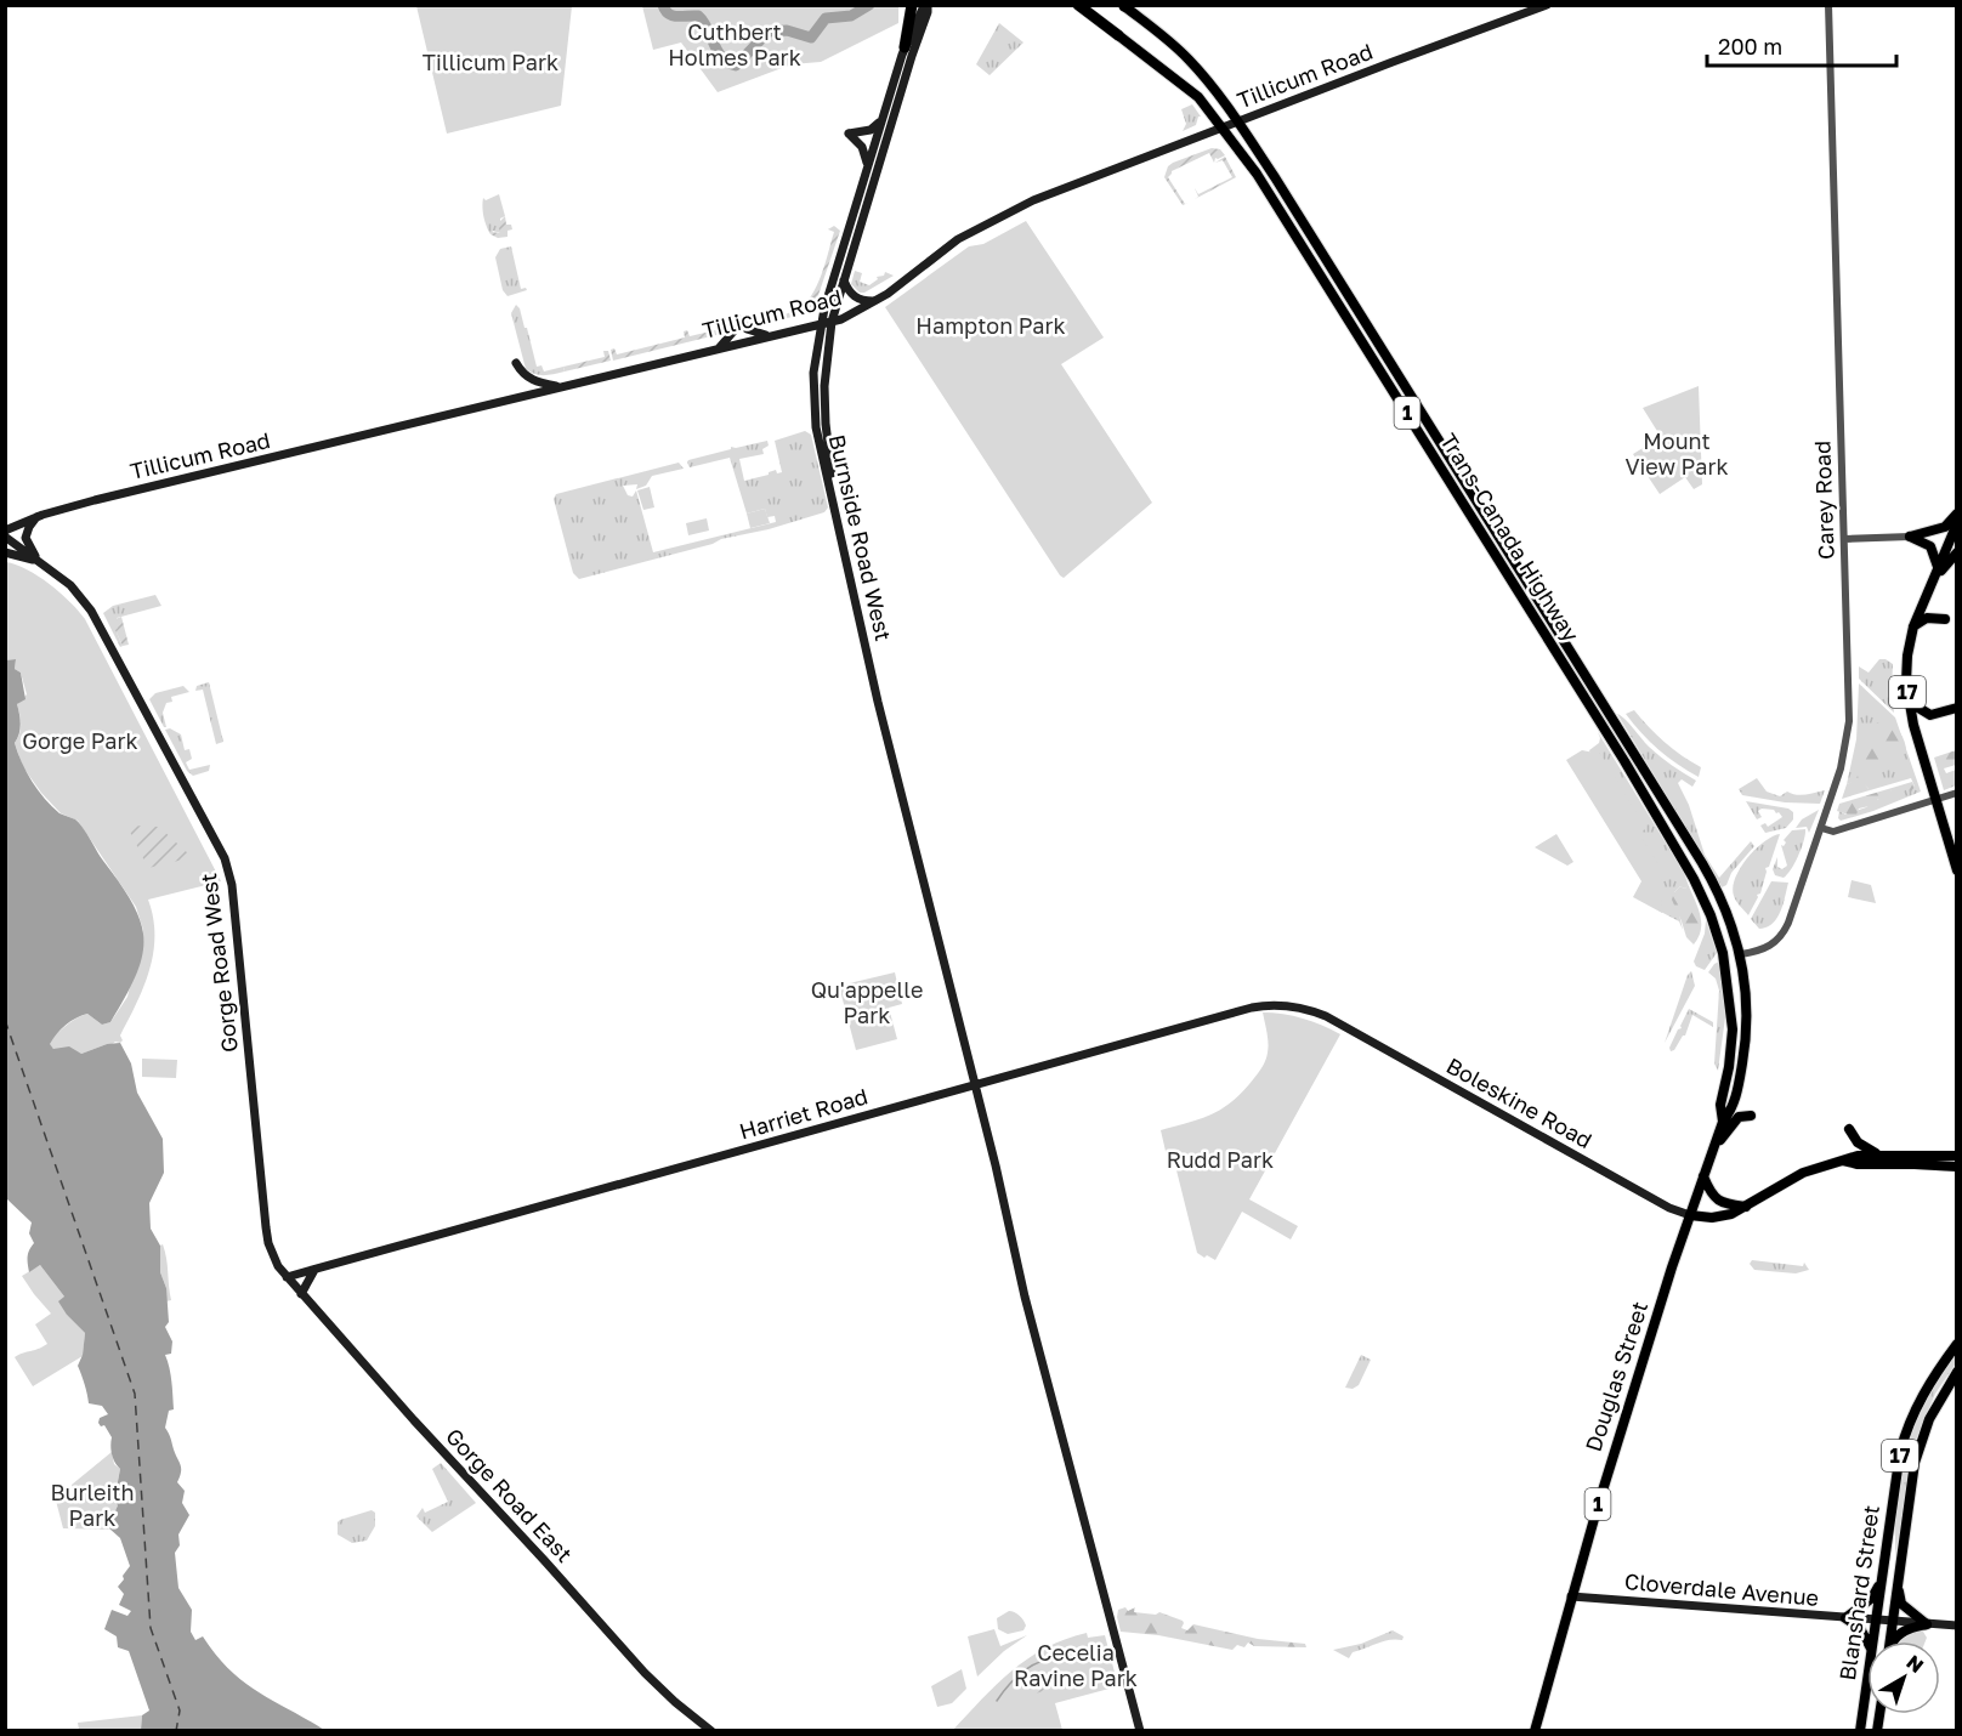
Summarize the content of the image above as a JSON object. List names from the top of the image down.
{
  "streets": {
    "highway": [
      "1",
      "Trans-Canada Highway",
      "17",
      "Douglas Street",
      "Blanshard Street"
    ],
    "main road": [
      "Tillicum Road",
      "Burnside Road West",
      "Gorge Road West",
      "Boleskine Road",
      "Harriet Road",
      "Gorge Road East",
      "Cloverdale Avenue"
    ],
    "street": ["Carey Road"]
  },
  "crossings": [
    ["Tillicum Road", "Burnside Road West"],
    ["Tillicum Road", "Trans-Canada Highway"],
    ["Carey Road", "Douglas Street"],
    ["Burnside Road West", "Harriet Road"],
    ["Trans-Canada Highway", "Douglas Street"],
    ["17", "Cloverdale Avenue"],
    ["17", "Blanshard Street"],
    ["Gorge Road West", "Harriet Road"],
    ["Gorge Road West", "Gorge Road East"],
    ["Boleskine Road", "Harriet Road"],
    ["Boleskine Road", "Douglas Street"],
    ["Harriet Road", "Gorge Road East"],
    ["Douglas Street", "Cloverdale Avenue"],
    ["Cloverdale Avenue", "Blanshard Street"]
  ],
  "parks": [
    "Cuthbert Holmes Park",
    "Tillicum Park",
    "Hampton Park",
    "Mount View Park",
    "Gorge Park",
    "Qu'appelle Park",
    "Rudd Park",
    "Burleith Park",
    "Cecelia Ravine Park"
  ],
  "scale_bar": "200 m",
  "north": "top right"
}
